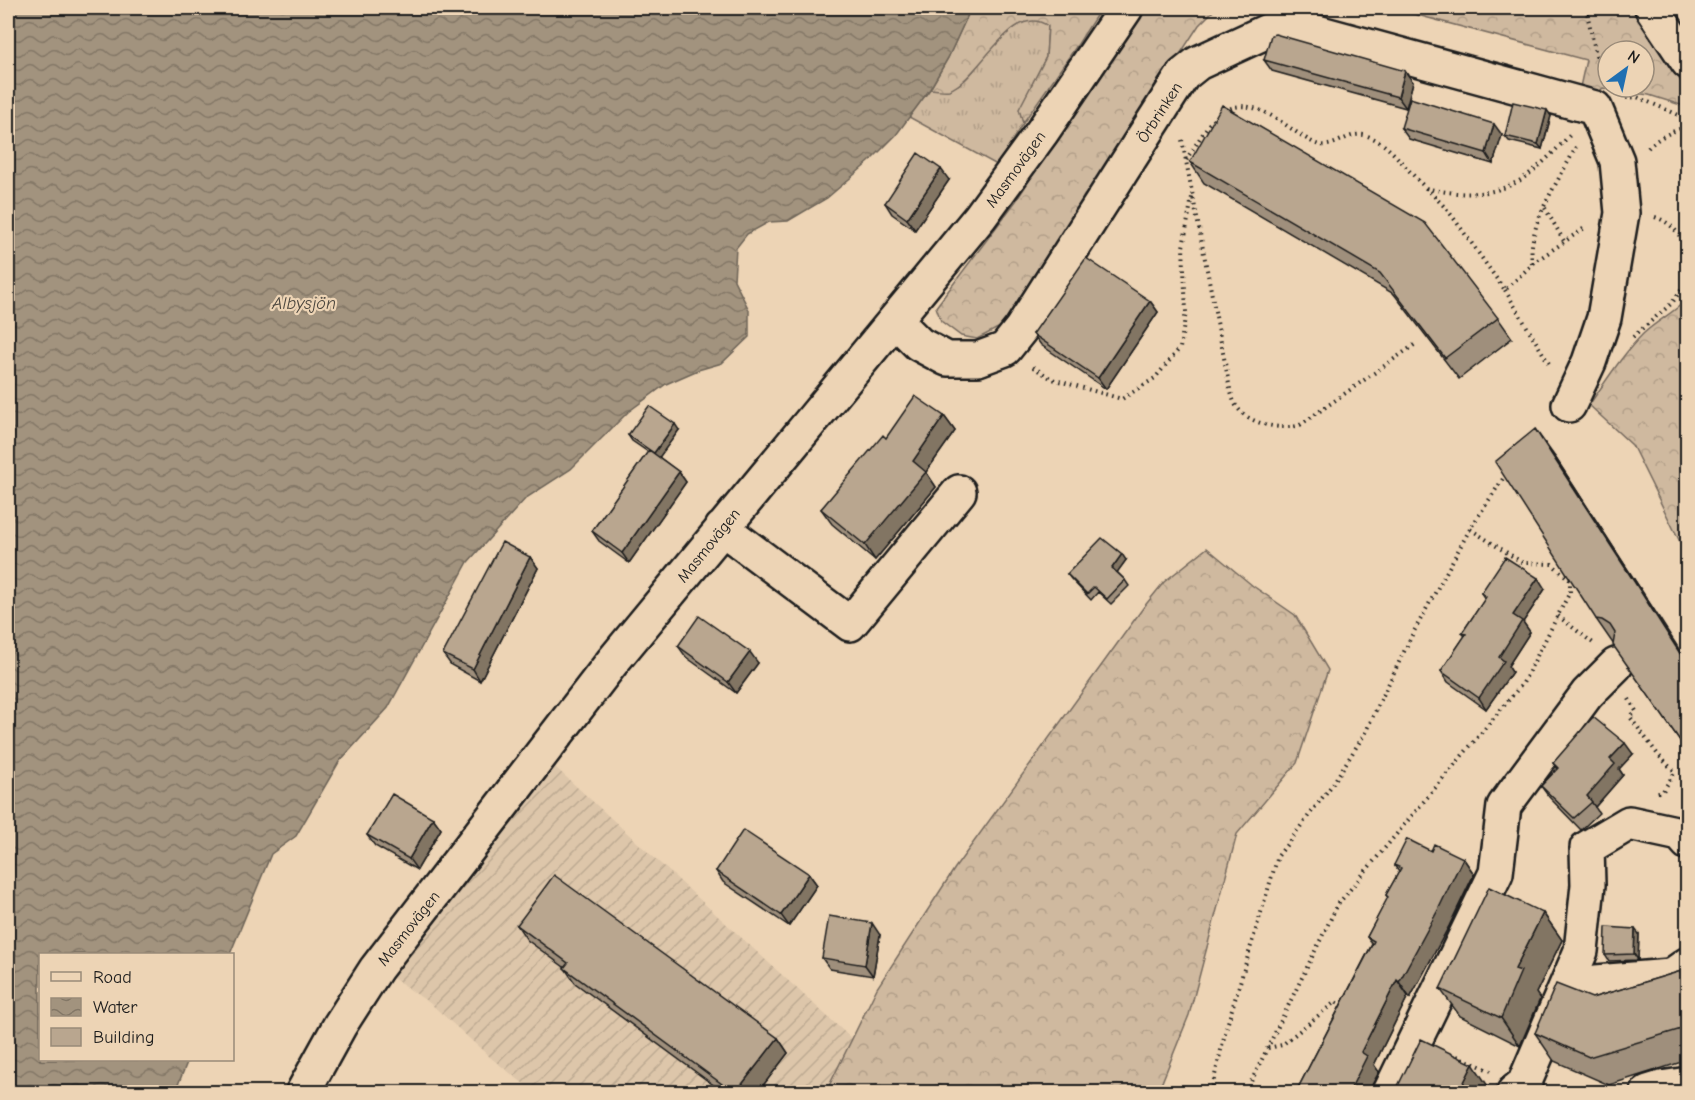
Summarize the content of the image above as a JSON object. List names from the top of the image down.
{
  "streets": {
    "street": ["Örbrinken", "Masmovägen"]
  },
  "water": ["Albysjön"],
  "legend": ["Road", "Water", "Building"],
  "north": "top right"
}
